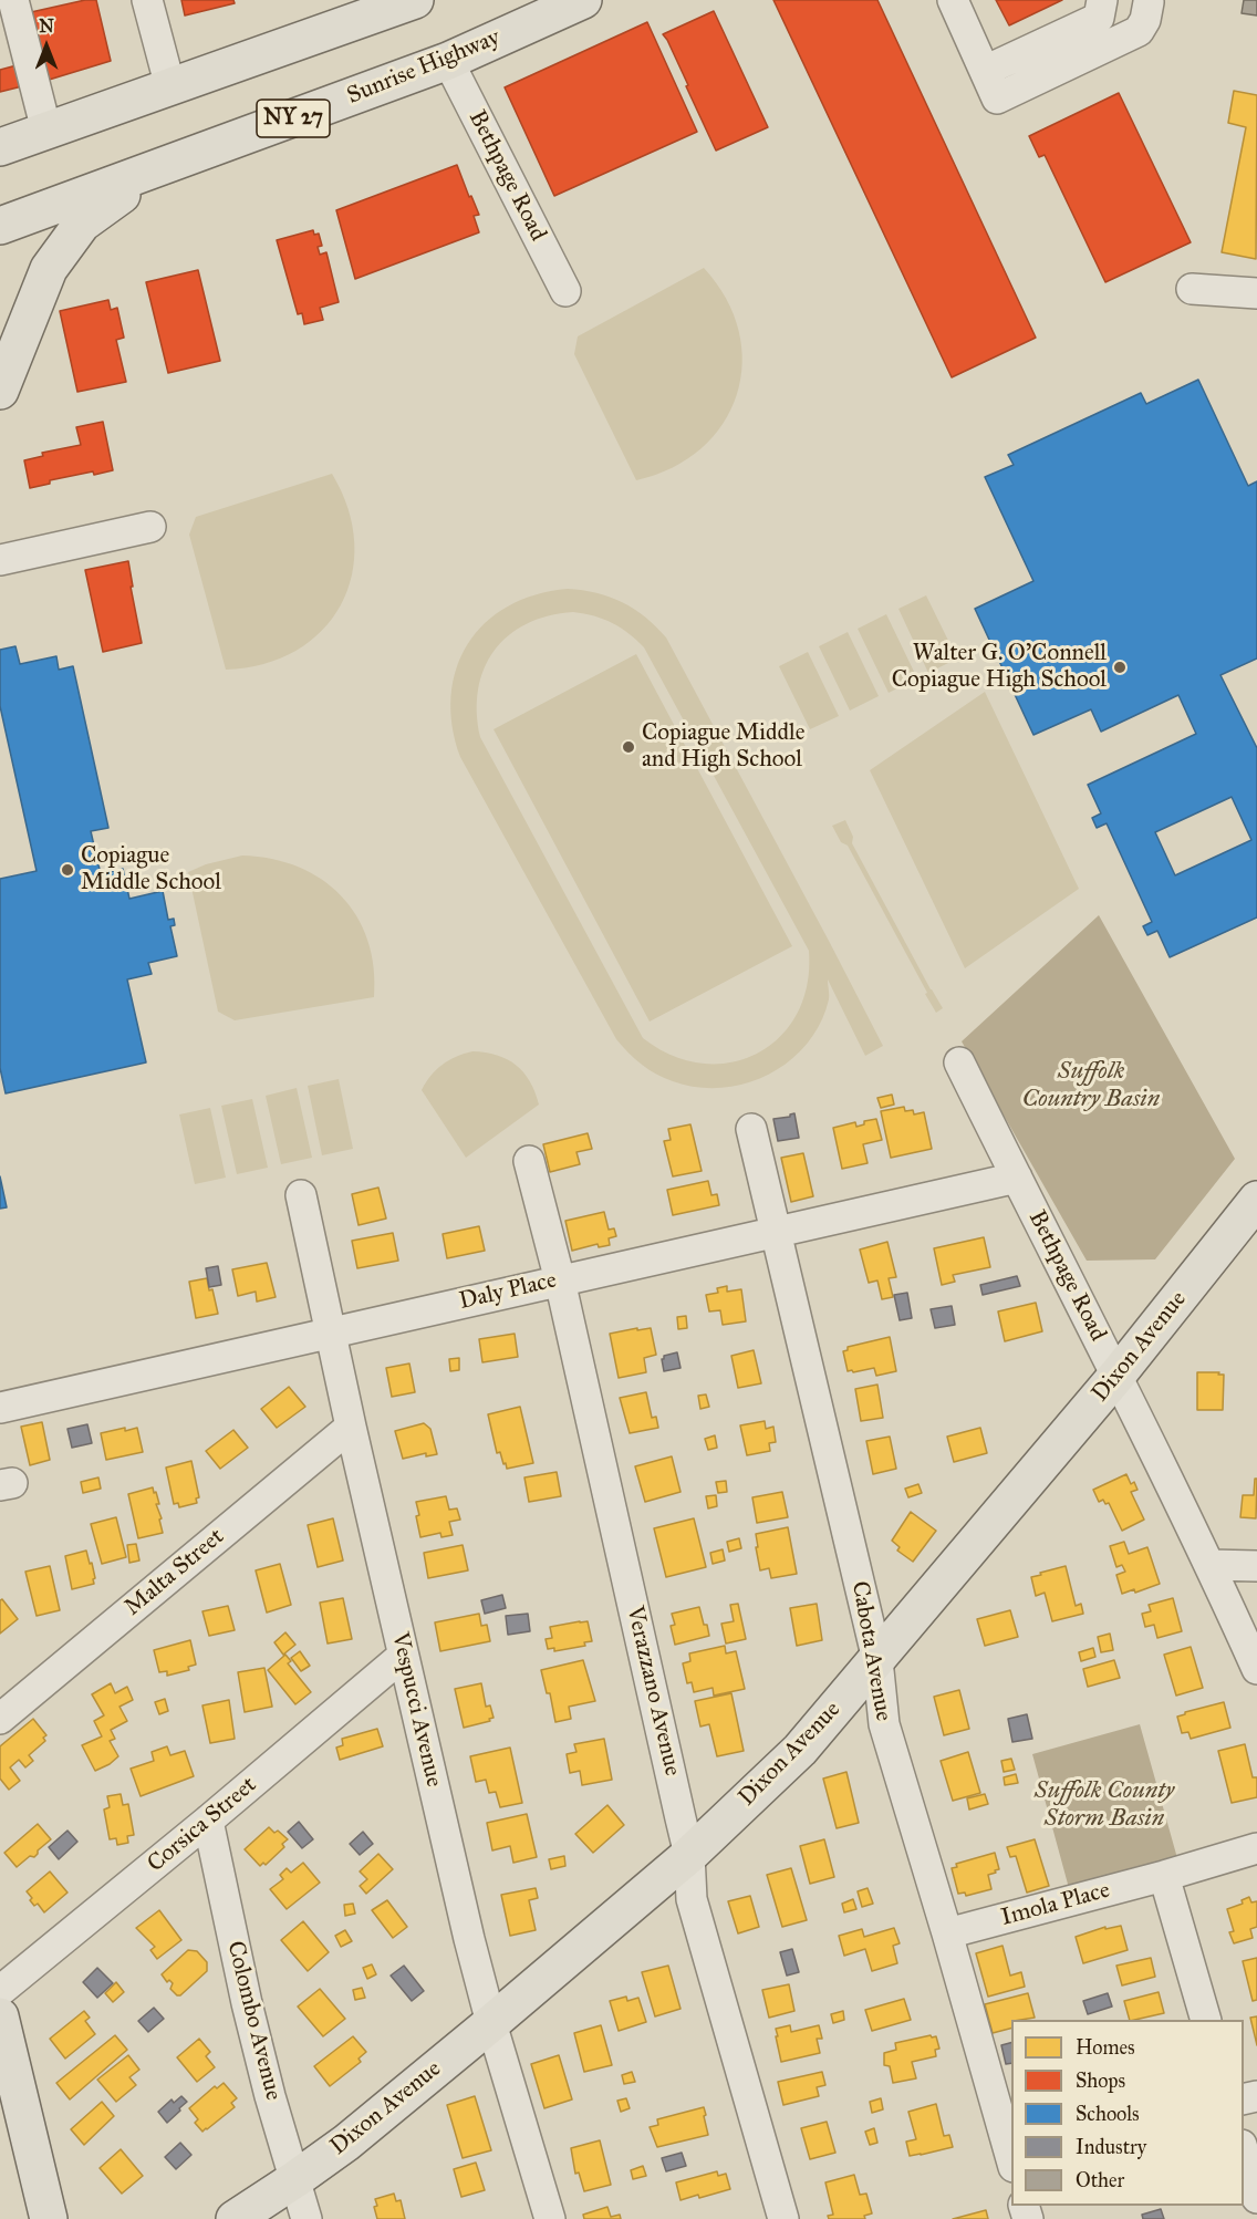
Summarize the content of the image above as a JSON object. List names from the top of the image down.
{
  "streets": {
    "main road": ["Sunrise Highway", "NY 27", "Dixon Avenue"],
    "street": [
      "Bethpage Road",
      "Daly Place",
      "Malta Street",
      "Cabota Avenue",
      "Verazzano Avenue",
      "Vespucci Avenue",
      "Corsica Street",
      "Imola Place",
      "Colombo Avenue"
    ]
  },
  "crossings": [
    ["Sunrise Highway", "Bethpage Road"],
    ["Bethpage Road", "Daly Place"],
    ["Bethpage Road", "Dixon Avenue"],
    ["Daly Place", "Cabota Avenue"],
    ["Daly Place", "Verazzano Avenue"],
    ["Daly Place", "Vespucci Avenue"],
    ["Dixon Avenue", "Cabota Avenue"],
    ["Dixon Avenue", "Verazzano Avenue"],
    ["Dixon Avenue", "Vespucci Avenue"],
    ["Dixon Avenue", "Colombo Avenue"],
    ["Malta Street", "Vespucci Avenue"],
    ["Cabota Avenue", "Imola Place"],
    ["Vespucci Avenue", "Corsica Street"],
    ["Corsica Street", "Colombo Avenue"]
  ],
  "water": ["Suffolk Country Basin", "Suffolk County Storm Basin"],
  "places": ["Walter G. O'Connell Copiague High School", "Copiague Middle and High School", "Copiague Middle School"],
  "legend": [
    "Homes",
    "Shops",
    "Schools",
    "Industry",
    "Other"
  ],
  "north": "top"
}
